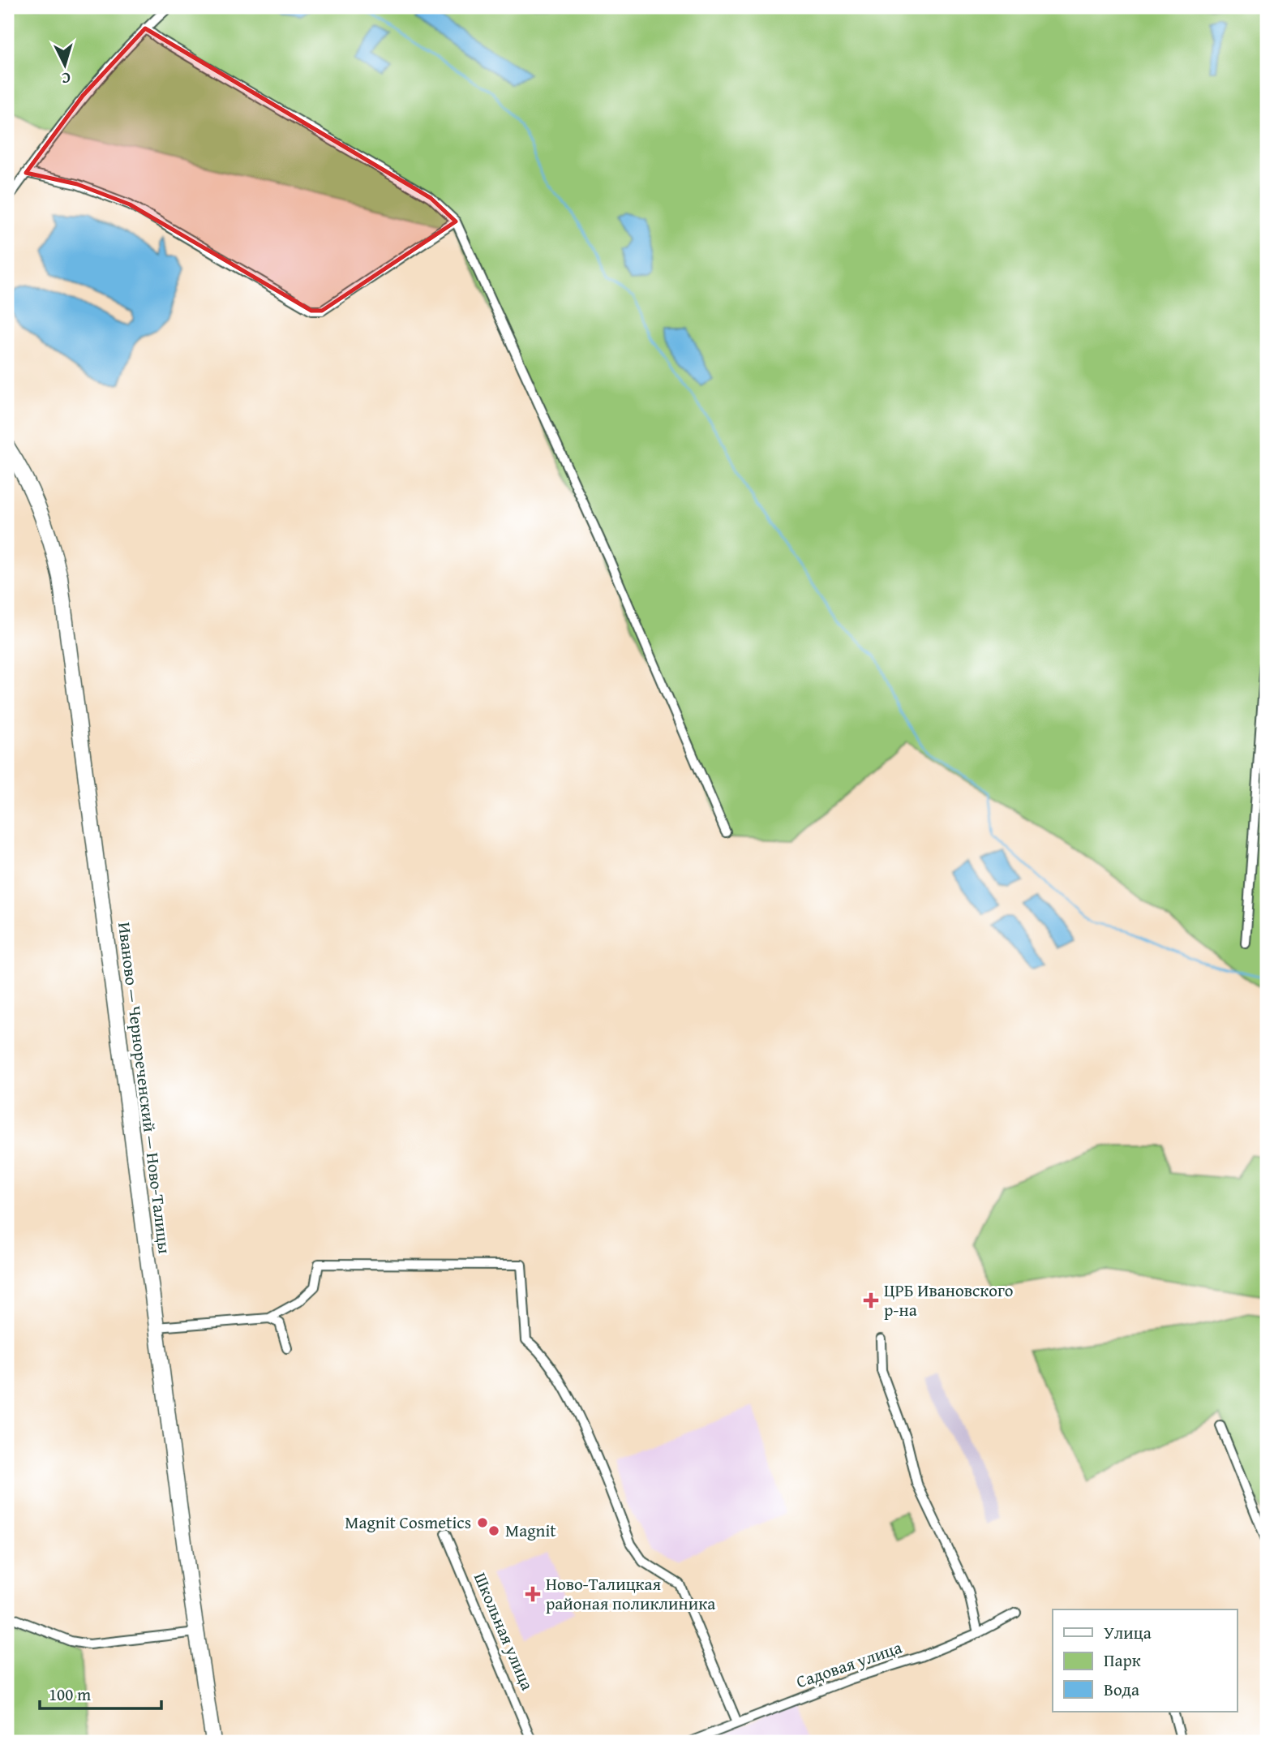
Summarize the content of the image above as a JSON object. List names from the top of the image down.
{
  "streets": {
    "main road": ["Иваново — Чернореченский — Ново-Талицы"],
    "street": ["Школьная улица", "Садовая улица"]
  },
  "places": {
    "health": ["ЦРБ Ивановского р-на", "Ново-Талицкая районая поликлиника"],
    "other": ["Magnit Cosmetics", "Magnit"]
  },
  "legend": ["Улица", "Парк", "Вода"],
  "scale_bar": "100 m",
  "north": "bottom"
}
